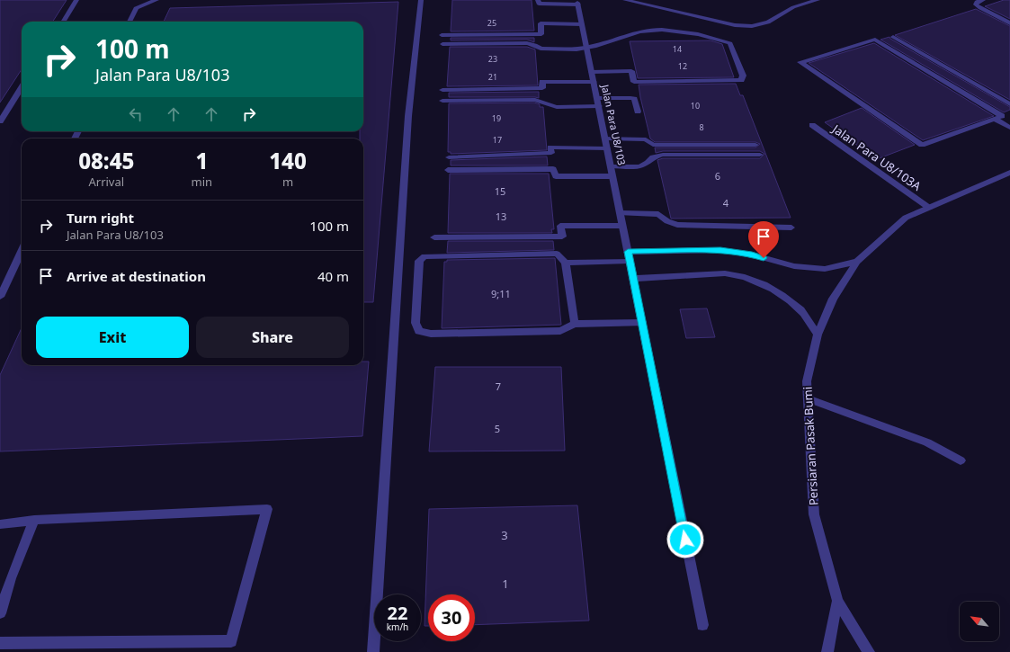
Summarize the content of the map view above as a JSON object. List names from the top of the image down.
{
  "streets": {
    "street": ["Jalan Para U8/103", "Jalan Para U8/103A", "Persiaran Pasak Bumi"]
  },
  "crossings": [
    ["Jalan Para U8/103A", "Persiaran Pasak Bumi"]
  ],
  "house_numbers": [
    "25",
    "14",
    "23",
    "12",
    "21",
    "10",
    "19",
    "8",
    "17",
    "6",
    "15",
    "4",
    "13",
    "9;11",
    "7",
    "5",
    "3",
    "1"
  ],
  "north": "top left",
  "page": {
    "turn": ["100 m", "Jalan Para U8/103"],
    "eta": [
      "08:45",
      "Arrival",
      "1",
      "min",
      "140",
      "m"
    ],
    "list": [
      {
        "name": "Turn right",
        "note": "Jalan Para U8/103",
        "value": "100 m"
      },
      {
        "name": "Arrive at destination",
        "value": "40 m"
      }
    ],
    "buttons": ["Exit", "Share"],
    "speed": "22 km/h",
    "limit": "30"
  }
}
